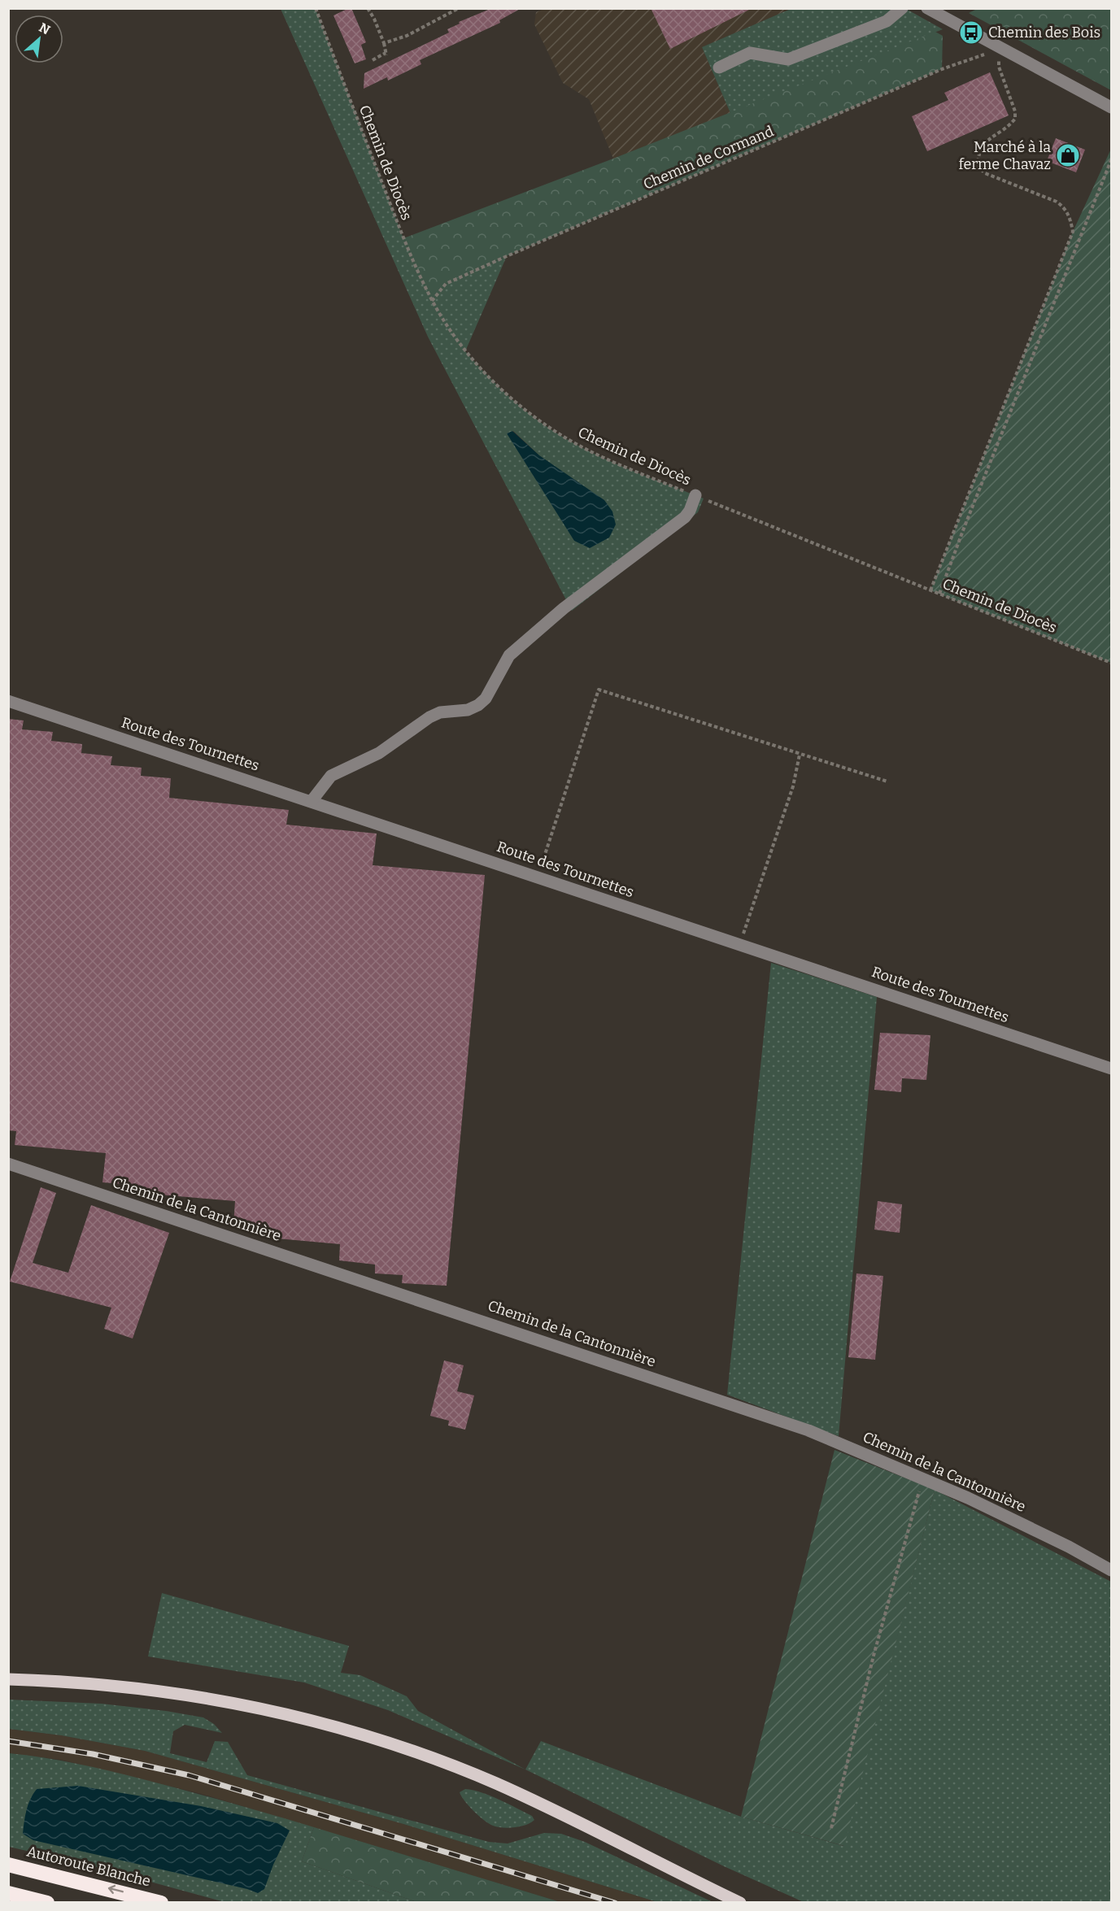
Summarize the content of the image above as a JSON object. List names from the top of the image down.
{
  "streets": {
    "highway": ["Autoroute Blanche"],
    "street": ["Route des Tournettes", "Chemin de la Cantonnière"],
    "path": ["Chemin de Cormand", "Chemin de Diocès"]
  },
  "crossings": [
    ["Chemin de Cormand", "Chemin de Diocès"]
  ],
  "one_way": ["Autoroute Blanche"],
  "places": {
    "bus stop": ["Chemin des Bois"],
    "shop": ["Marché à la ferme Chavaz"]
  },
  "north": "top right"
}
